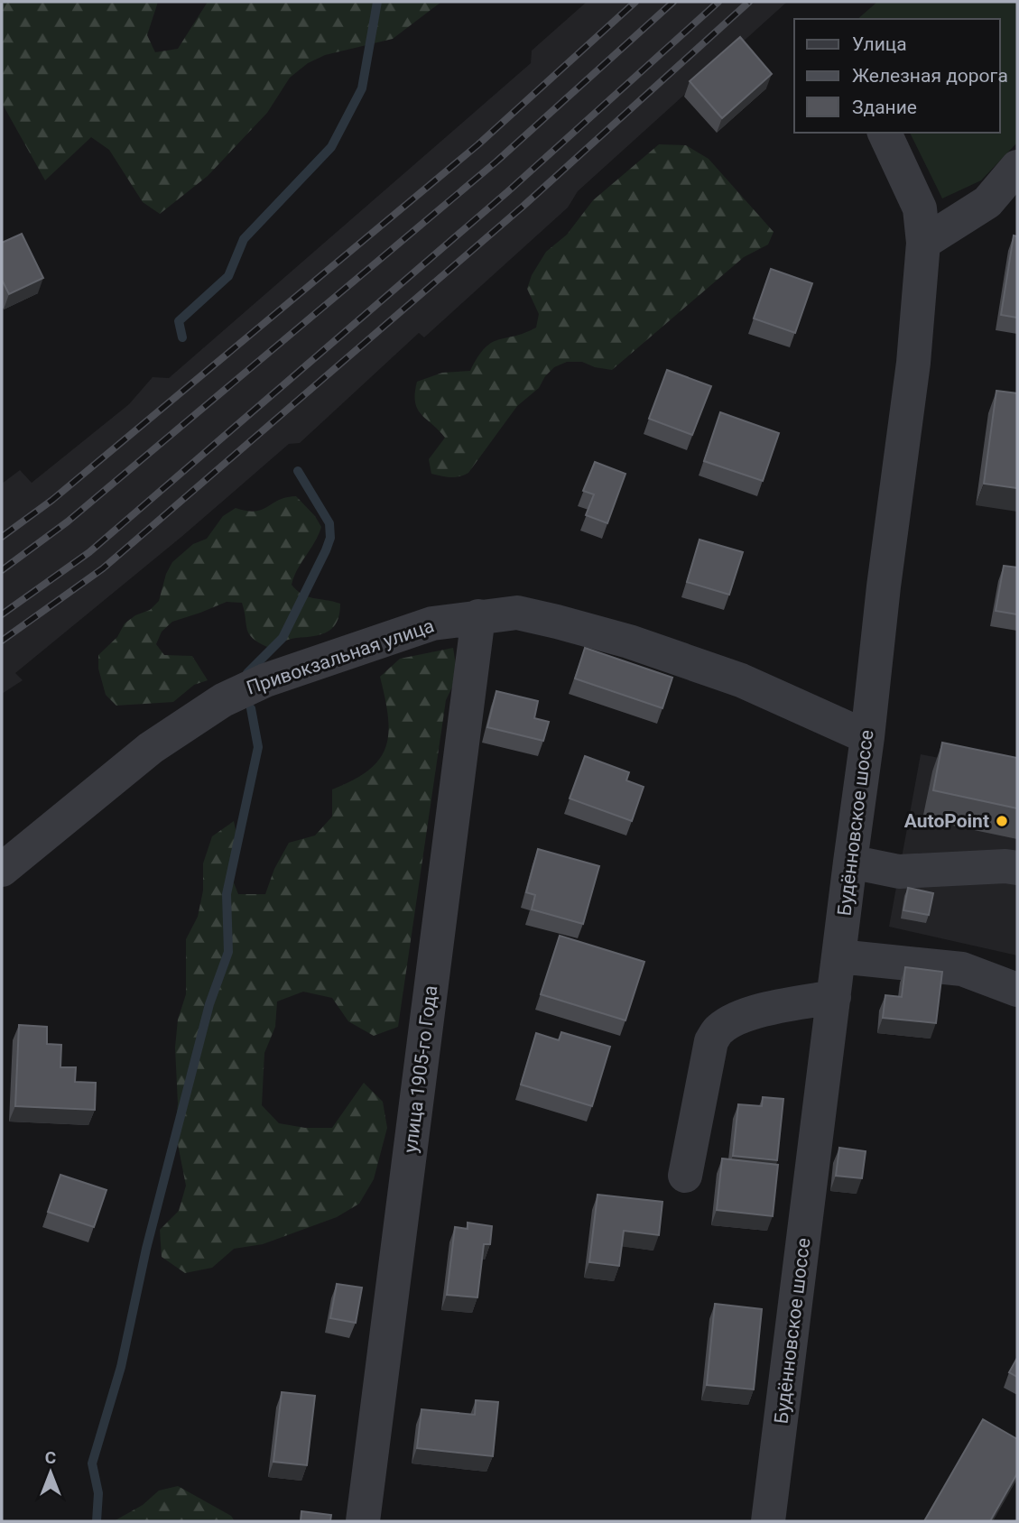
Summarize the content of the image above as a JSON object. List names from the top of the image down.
{
  "streets": {
    "street": ["Привокзальная улица", "Будённовское шоссе", "улица 1905-го Года"]
  },
  "crossings": [
    ["Привокзальная улица", "Будённовское шоссе"],
    ["Привокзальная улица", "улица 1905-го Года"]
  ],
  "places": ["AutoPoint"],
  "legend": ["Улица", "Железная дорога", "Здание"],
  "north": "top"
}
